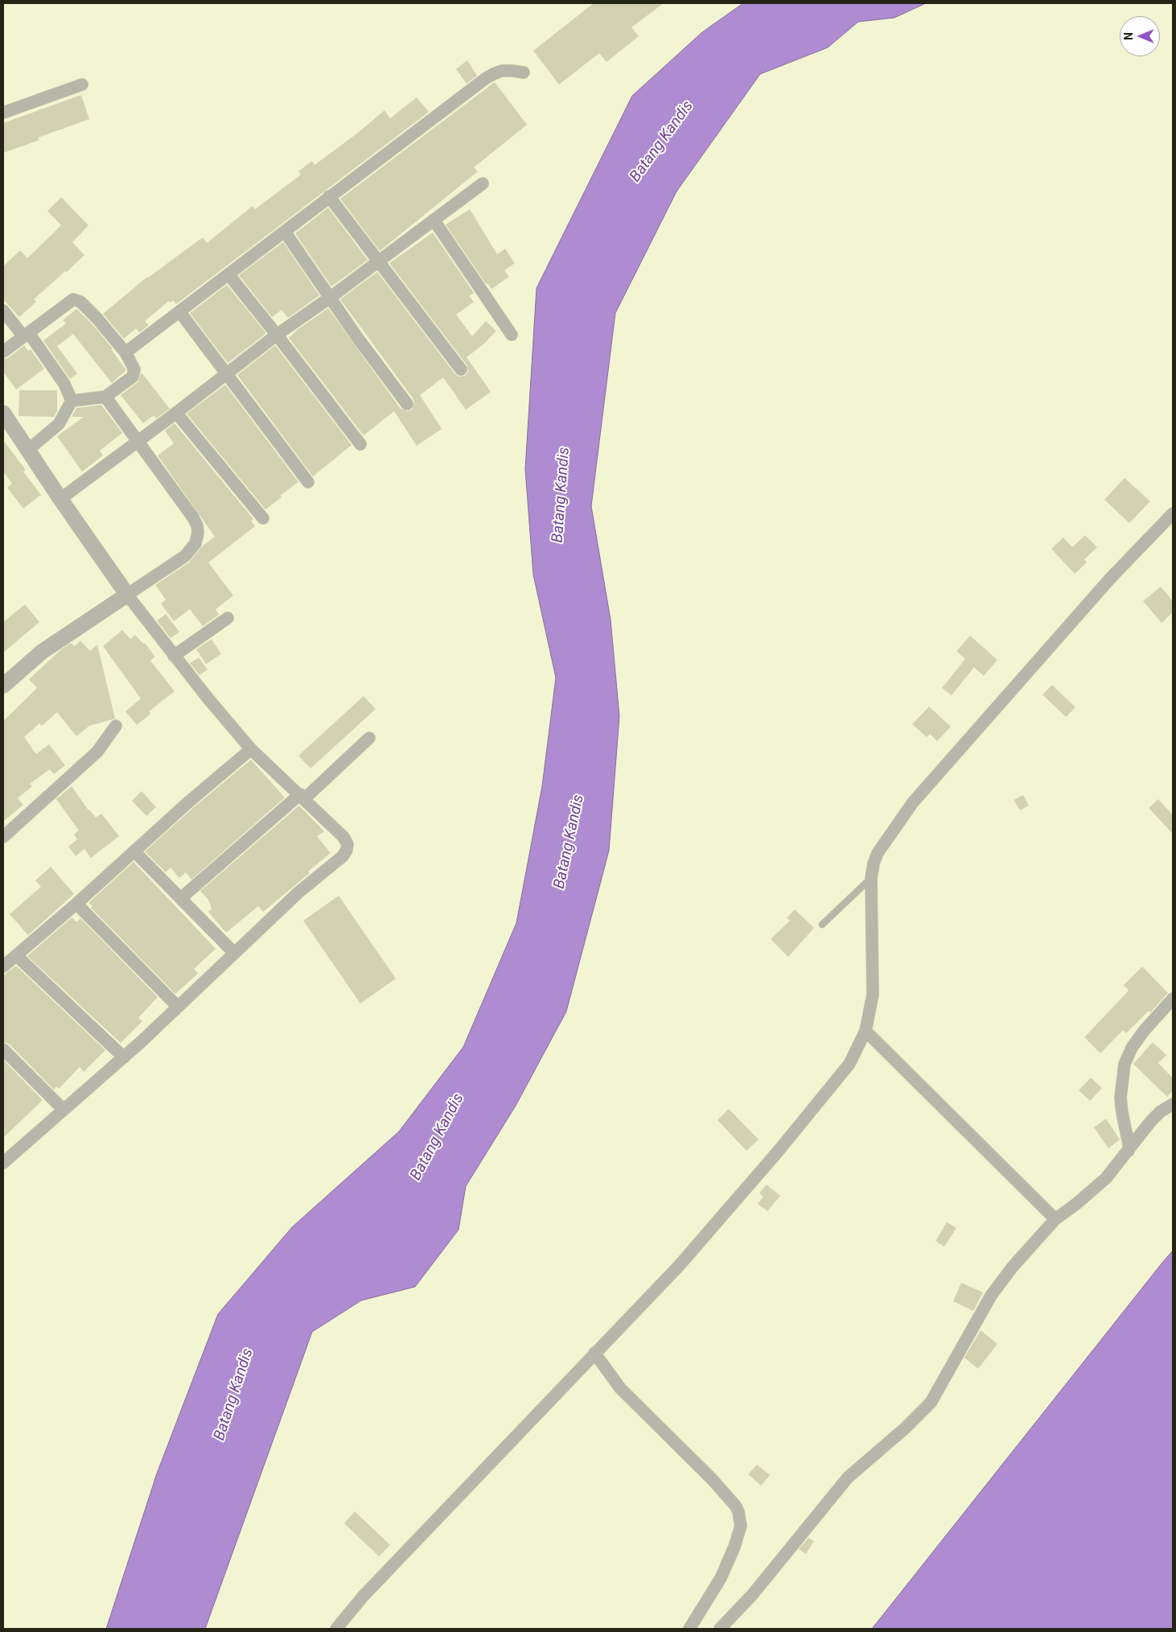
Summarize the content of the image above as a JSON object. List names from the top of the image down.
{
  "water": ["Batang Kandis"],
  "north": "left"
}
